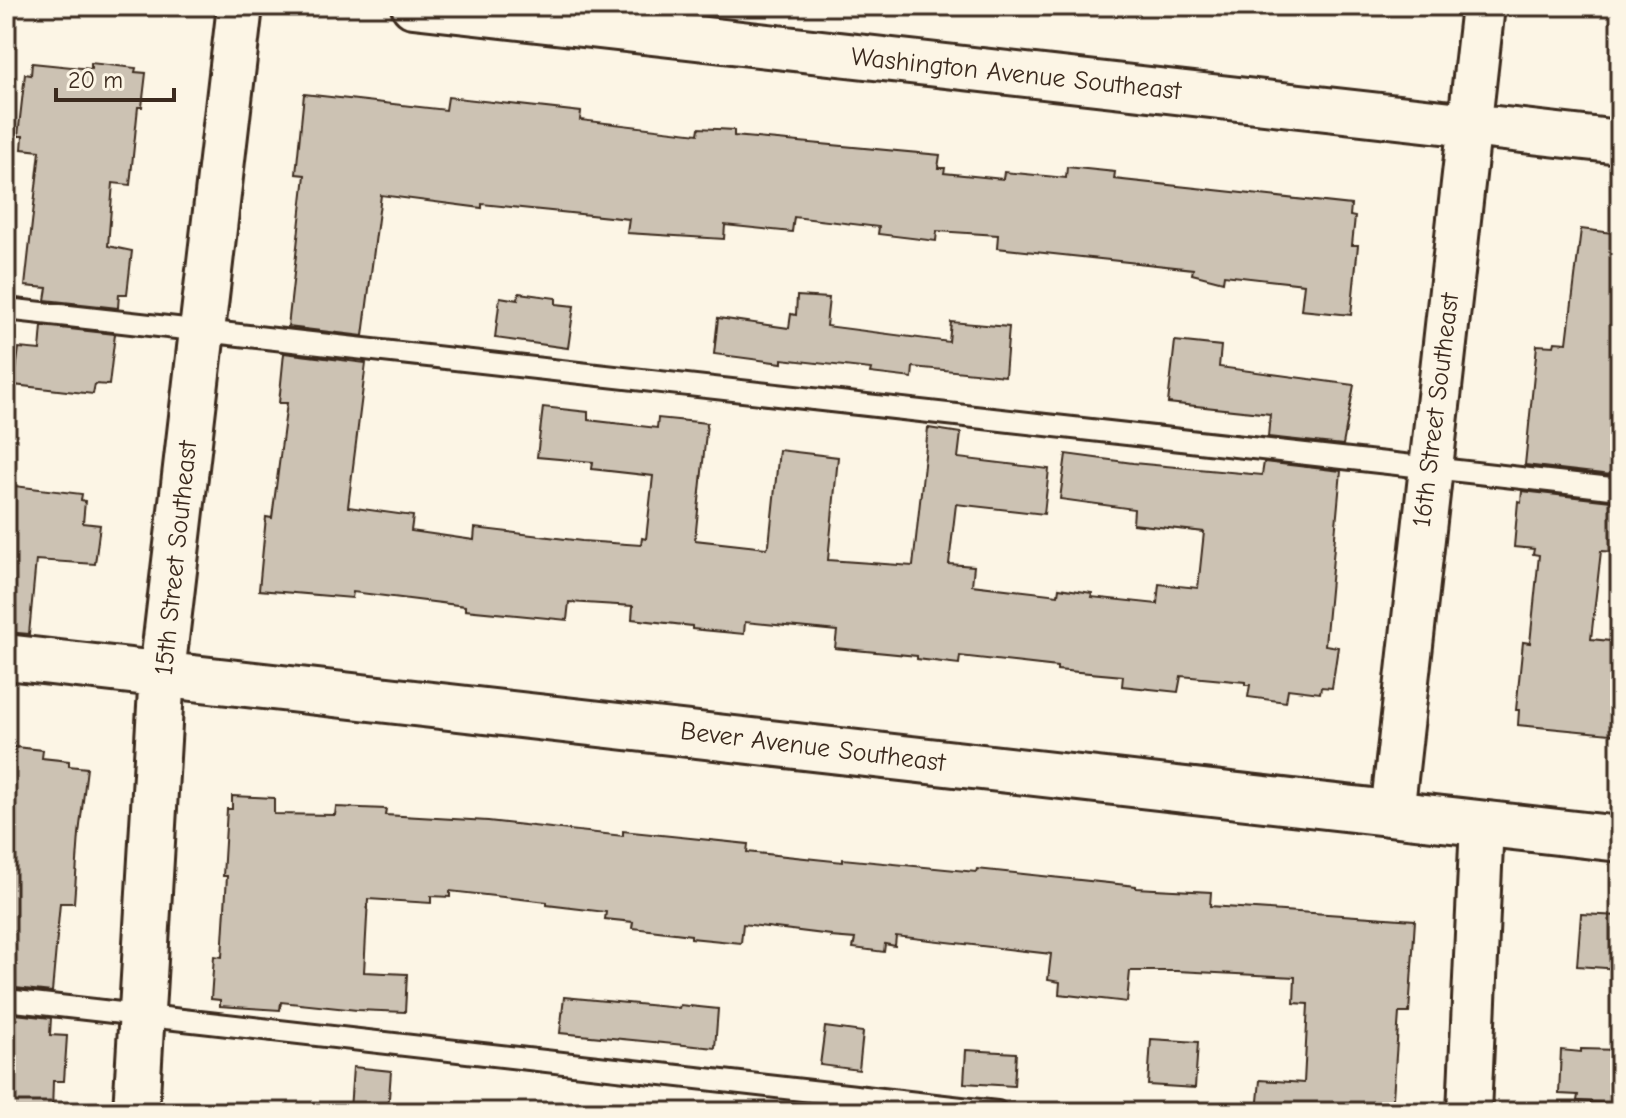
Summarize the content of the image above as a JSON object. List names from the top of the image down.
{
  "streets": {
    "street": [
      "Washington Avenue Southeast",
      "16th Street Southeast",
      "15th Street Southeast",
      "Bever Avenue Southeast"
    ]
  },
  "crossings": [
    ["Washington Avenue Southeast", "16th Street Southeast"],
    ["16th Street Southeast", "Bever Avenue Southeast"],
    ["15th Street Southeast", "Bever Avenue Southeast"]
  ],
  "scale_bar": "20 m"
}
